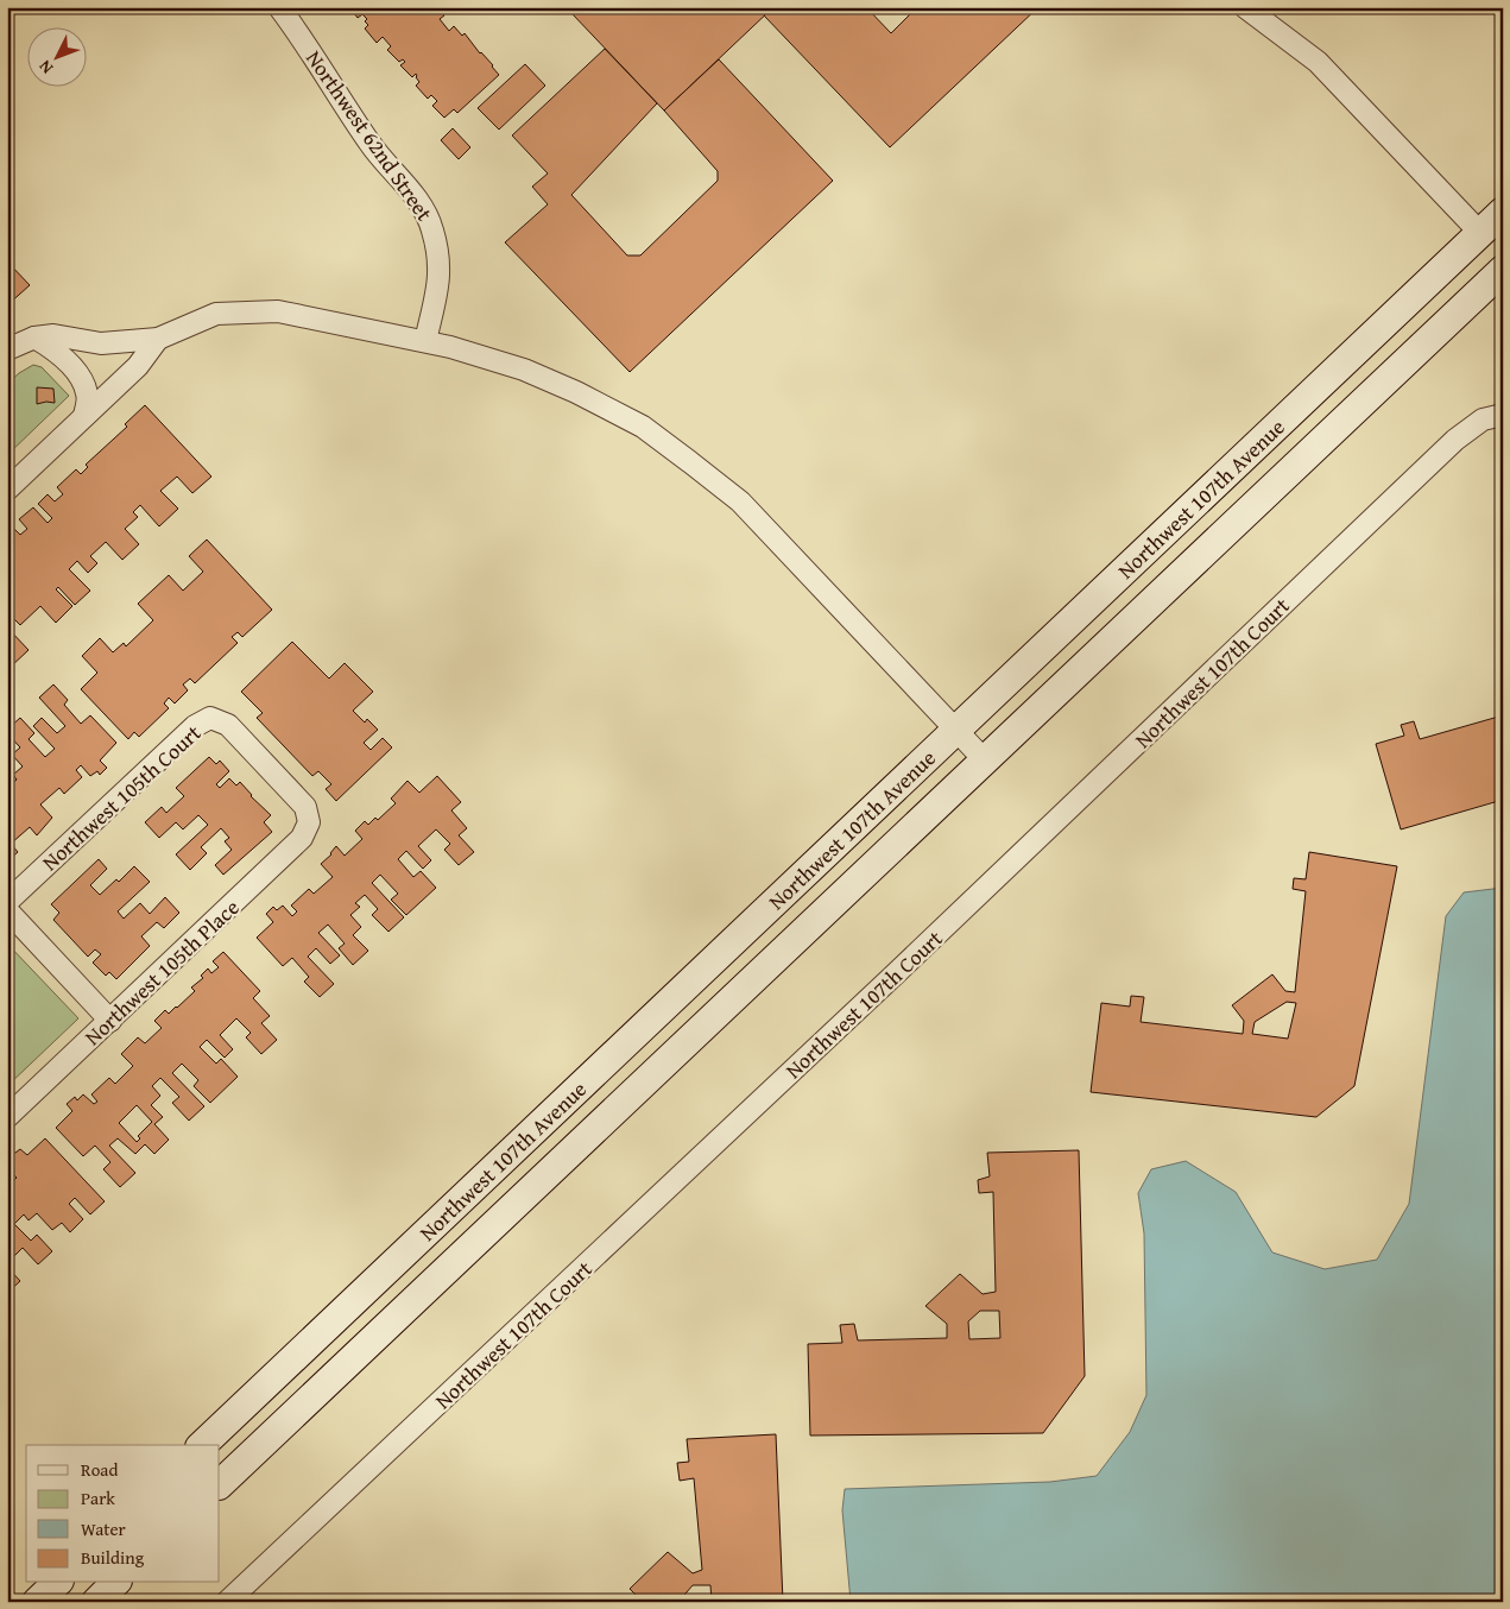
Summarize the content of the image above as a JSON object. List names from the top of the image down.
{
  "streets": {
    "main road": ["Northwest 107th Avenue"],
    "street": [
      "Northwest 62nd Street",
      "Northwest 107th Court",
      "Northwest 105th Court",
      "Northwest 105th Place"
    ]
  },
  "crossings": [
    ["Northwest 105th Court", "Northwest 105th Place"]
  ],
  "legend": [
    "Road",
    "Park",
    "Water",
    "Building"
  ],
  "north": "bottom left"
}
